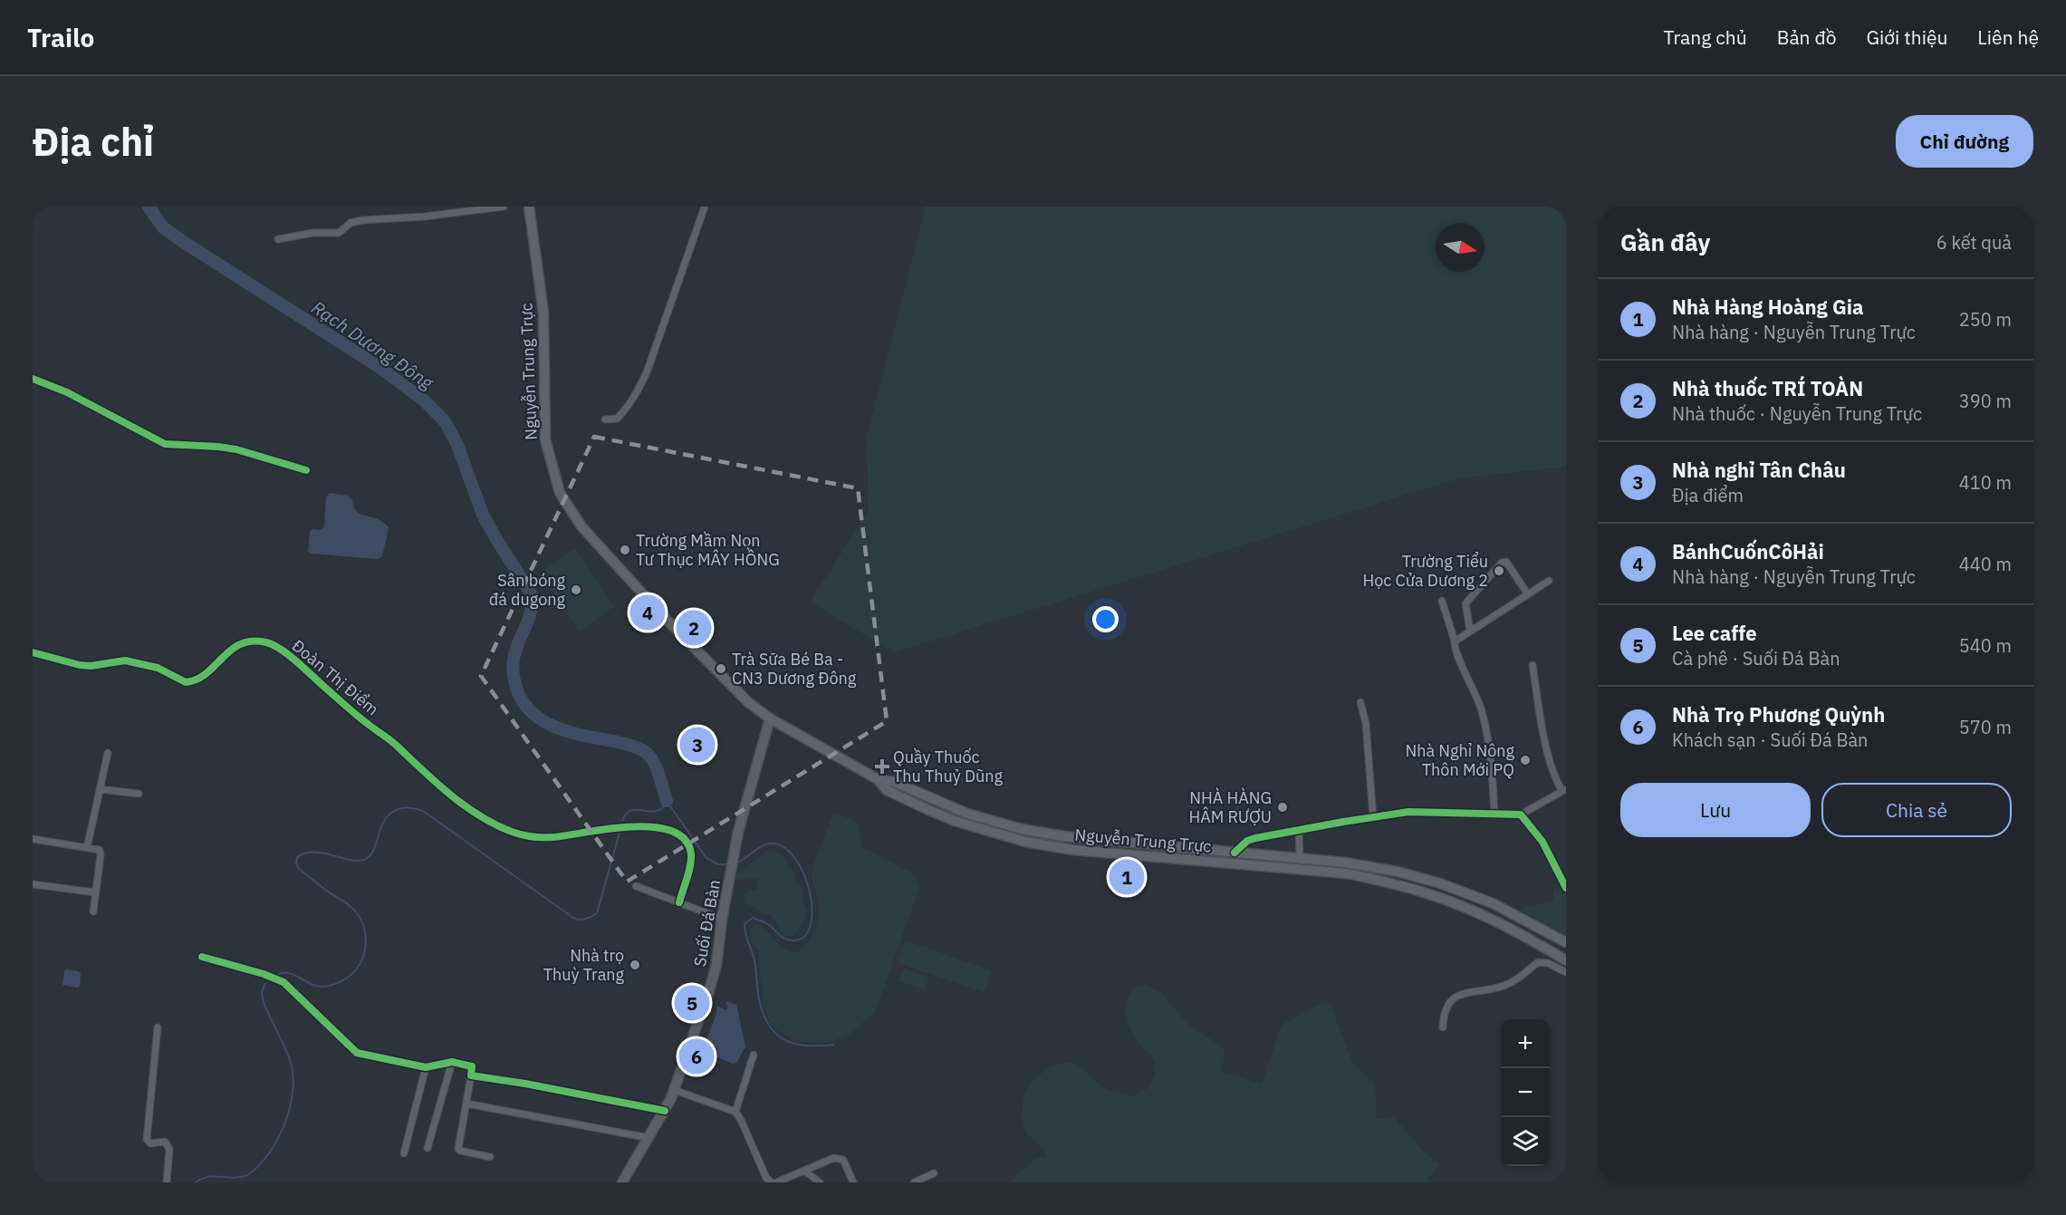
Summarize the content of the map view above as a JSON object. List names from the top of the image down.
{
  "streets": {
    "main road": ["Nguyễn Trung Trực"],
    "street": ["Đoàn Thị Điểm", "Suối Đá Bàn"]
  },
  "crossings": [
    ["Nguyễn Trung Trực", "Suối Đá Bàn"]
  ],
  "water": ["Rạch Dương Đông"],
  "places": {
    "other": [
      "Trường Mầm Non Tư Thục MÂY HỒNG",
      "Trường Tiểu Học Cửa Dương 2",
      "Sân bóng đá dugong",
      "Trà Sữa Bé Ba - CN3 Dương Đông",
      "Nhà Nghỉ Nông Thôn Mới PQ",
      "NHÀ HÀNG HÂM RƯỢU",
      "Nhà trọ Thuỳ Trang"
    ],
    "health": ["Quầy Thuốc Thu Thuỷ Dũng"]
  },
  "north": "right",
  "page": {
    "header": "Trailo",
    "nav": [
      "Trang chủ",
      "Bản đồ",
      "Giới thiệu",
      "Liên hệ"
    ],
    "buttons": [
      "Chỉ đường",
      ["Lưu", "Chia sẻ"]
    ],
    "title": "Địa chỉ",
    "heading": ["Gần đây", "6 kết quả"],
    "list": [
      {
        "mark": "1",
        "name": "Nhà Hàng Hoàng Gia",
        "note": "Nhà hàng · Nguyễn Trung Trực",
        "value": "250 m"
      },
      {
        "mark": "2",
        "name": "Nhà thuốc TRÍ TOÀN",
        "note": "Nhà thuốc · Nguyễn Trung Trực",
        "value": "390 m"
      },
      {
        "mark": "3",
        "name": "Nhà nghỉ Tân Châu",
        "note": "Địa điểm",
        "value": "410 m"
      },
      {
        "mark": "4",
        "name": "BánhCuốnCôHải",
        "note": "Nhà hàng · Nguyễn Trung Trực",
        "value": "440 m"
      },
      {
        "mark": "5",
        "name": "Lee caffe",
        "note": "Cà phê · Suối Đá Bàn",
        "value": "540 m"
      },
      {
        "mark": "6",
        "name": "Nhà Trọ Phương Quỳnh",
        "note": "Khách sạn · Suối Đá Bàn",
        "value": "570 m"
      }
    ],
    "pins": [
      "4",
      "2",
      "3",
      "1",
      "5",
      "6"
    ],
    "map_buttons": ["+", "−"]
  }
}
